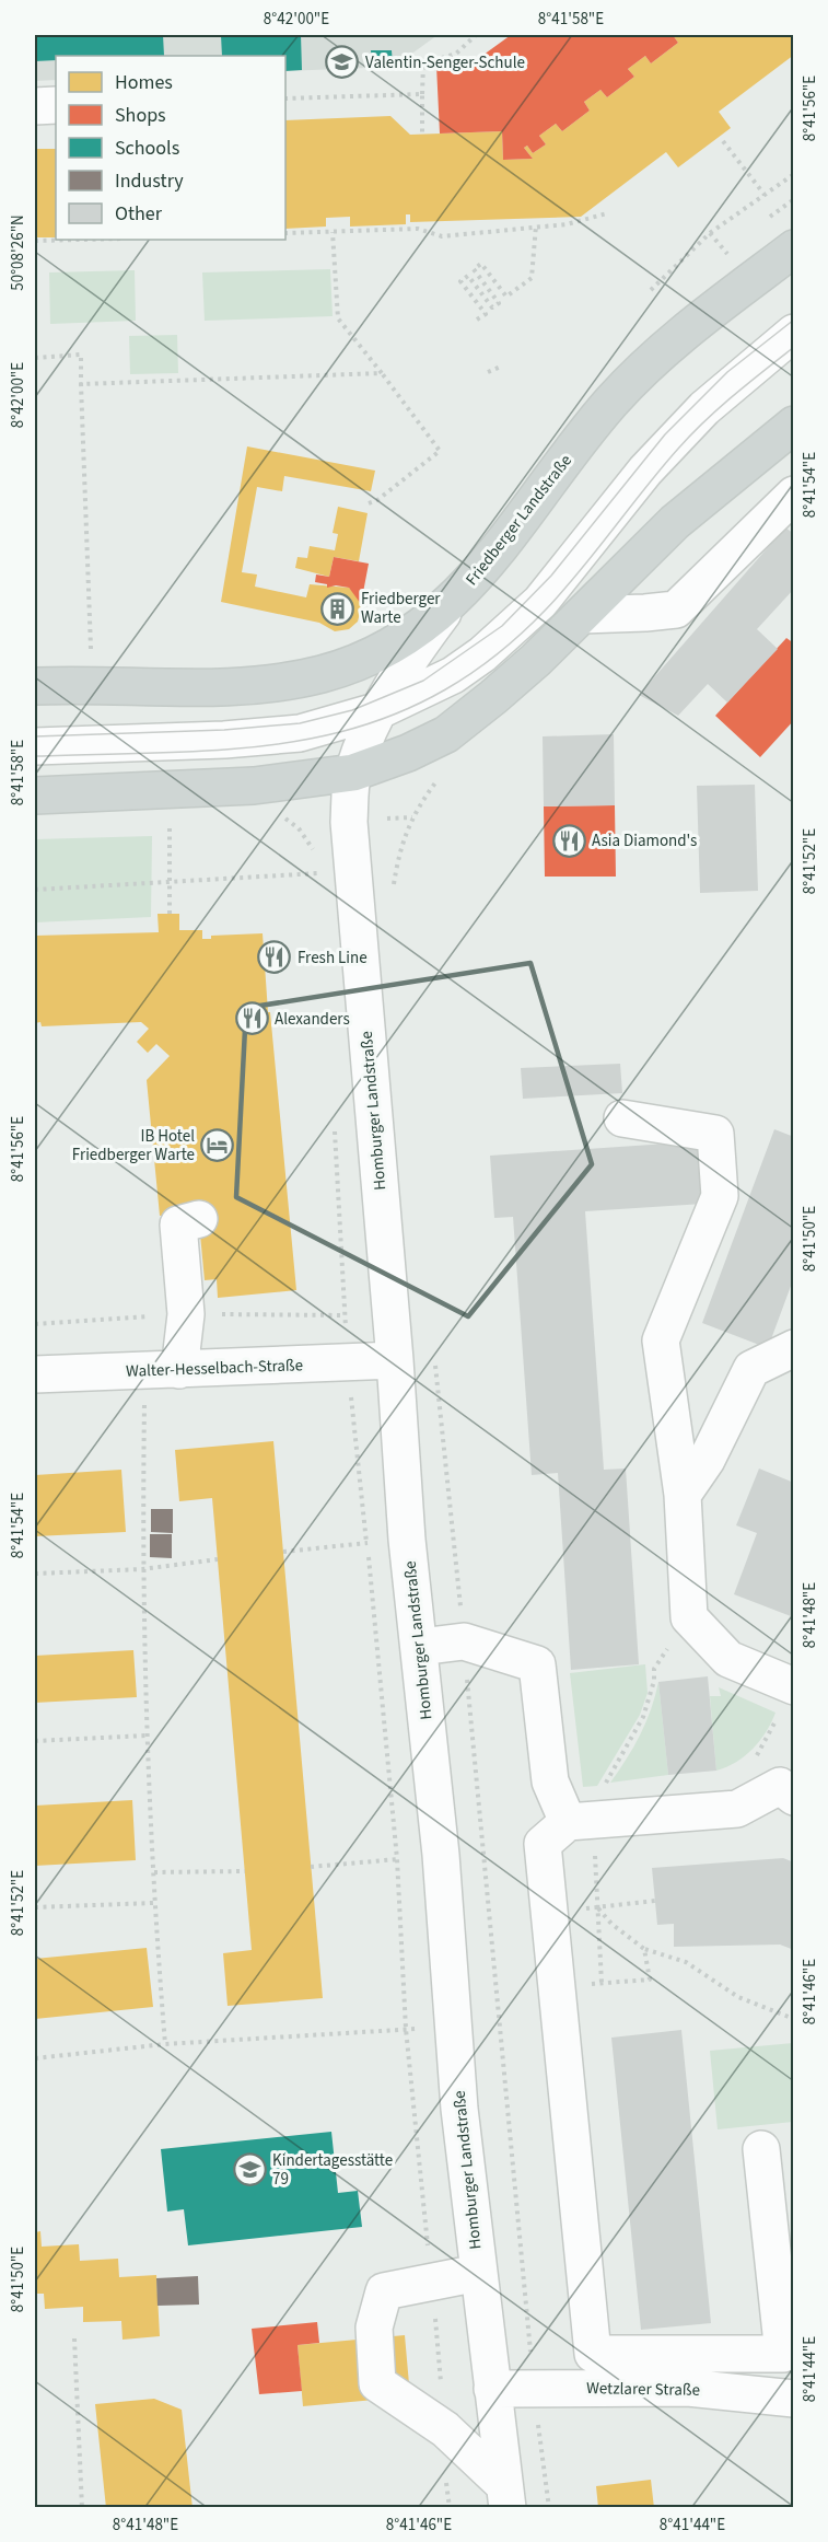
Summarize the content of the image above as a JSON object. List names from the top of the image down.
{
  "streets": {
    "main road": ["Friedberger Landstraße"],
    "street": ["Homburger Landstraße", "Walter-Hesselbach-Straße", "Wetzlarer Straße"]
  },
  "crossings": [
    ["Friedberger Landstraße", "Homburger Landstraße"],
    ["Homburger Landstraße", "Walter-Hesselbach-Straße"],
    ["Homburger Landstraße", "Wetzlarer Straße"]
  ],
  "places": {
    "school or university": ["Valentin-Senger-Schule", "Kindertagesstätte 79"],
    "building": ["Friedberger Warte"],
    "restaurant": ["Asia Diamond's", "Fresh Line", "Alexanders"],
    "hotel": ["IB Hotel Friedberger Warte"]
  },
  "legend": [
    "Homes",
    "Shops",
    "Schools",
    "Industry",
    "Other"
  ],
  "coordinates": [
    "8°42'00\"E",
    "8°41'58\"E",
    "8°41'56\"E",
    "50°08'26\"N",
    "8°41'54\"E",
    "8°41'52\"E",
    "8°41'50\"E",
    "8°41'48\"E",
    "8°41'46\"E",
    "8°41'44\"E"
  ]
}
